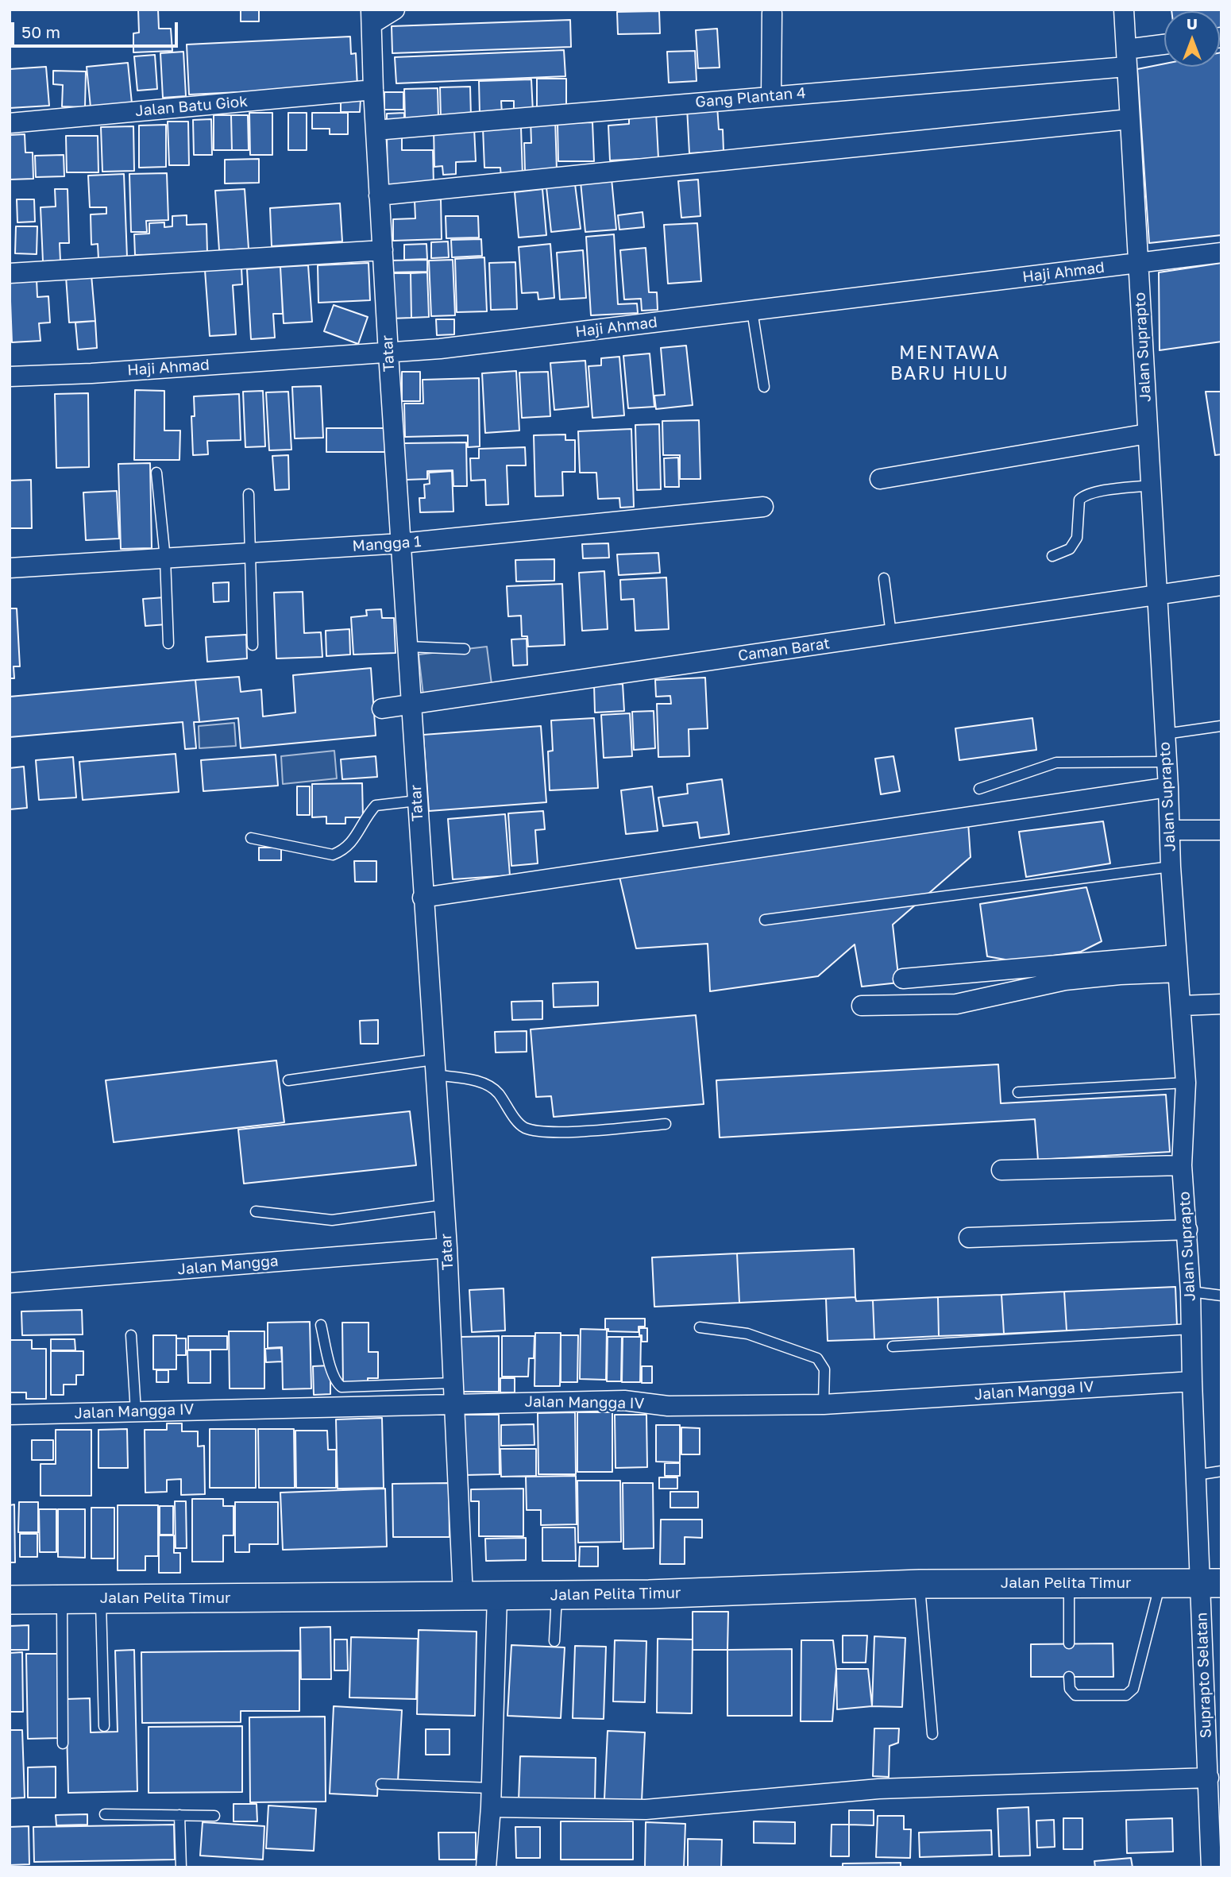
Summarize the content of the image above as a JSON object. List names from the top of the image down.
{
  "streets": {
    "street": [
      "Gang Plantan 4",
      "Jalan Batu Giok",
      "Haji Ahmad",
      "Jalan Suprapto",
      "Tatar",
      "Mangga 1",
      "Caman Barat",
      "Jalan Mangga",
      "Jalan Mangga IV",
      "Jalan Pelita Timur",
      "Suprapto Selatan"
    ]
  },
  "crossings": [
    ["Gang Plantan 4", "Jalan Suprapto"],
    ["Gang Plantan 4", "Tatar"],
    ["Jalan Batu Giok", "Tatar"],
    ["Haji Ahmad", "Jalan Suprapto"],
    ["Haji Ahmad", "Tatar"],
    ["Jalan Suprapto", "Caman Barat"],
    ["Jalan Suprapto", "Jalan Mangga IV"],
    ["Jalan Suprapto", "Jalan Pelita Timur"],
    ["Jalan Suprapto", "Suprapto Selatan"],
    ["Tatar", "Mangga 1"],
    ["Tatar", "Caman Barat"],
    ["Tatar", "Jalan Mangga"],
    ["Tatar", "Jalan Mangga IV"],
    ["Tatar", "Jalan Pelita Timur"],
    ["Jalan Pelita Timur", "Suprapto Selatan"]
  ],
  "districts": ["MENTAWA BARU HULU"],
  "scale_bar": "50 m",
  "north": "top"
}
